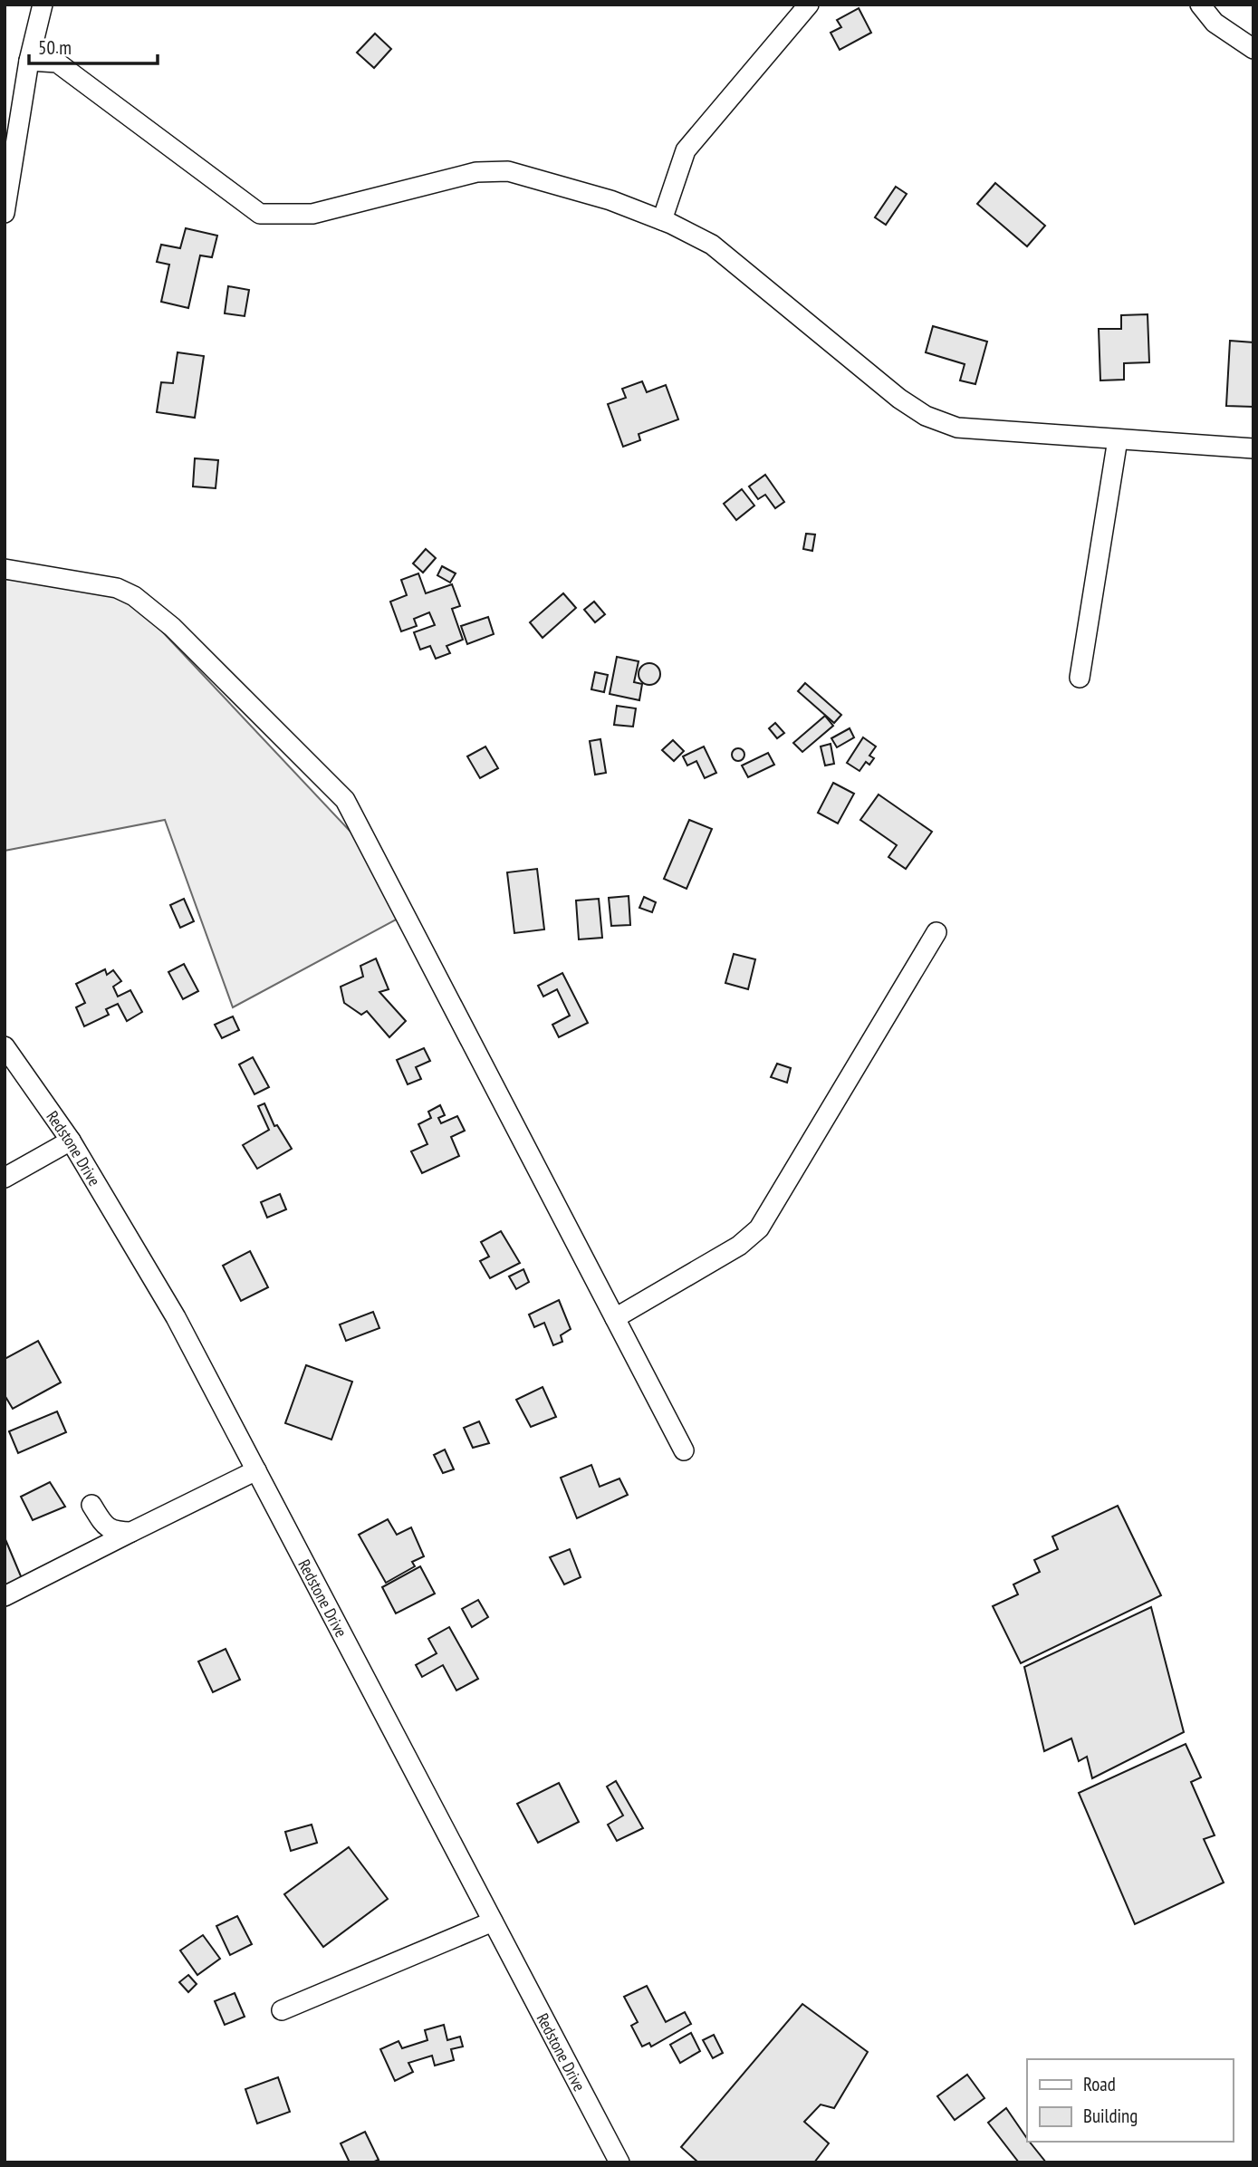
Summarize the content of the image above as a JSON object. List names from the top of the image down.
{
  "streets": {
    "street": ["Redstone Drive"]
  },
  "legend": ["Road", "Building"],
  "scale_bar": "50 m"
}
